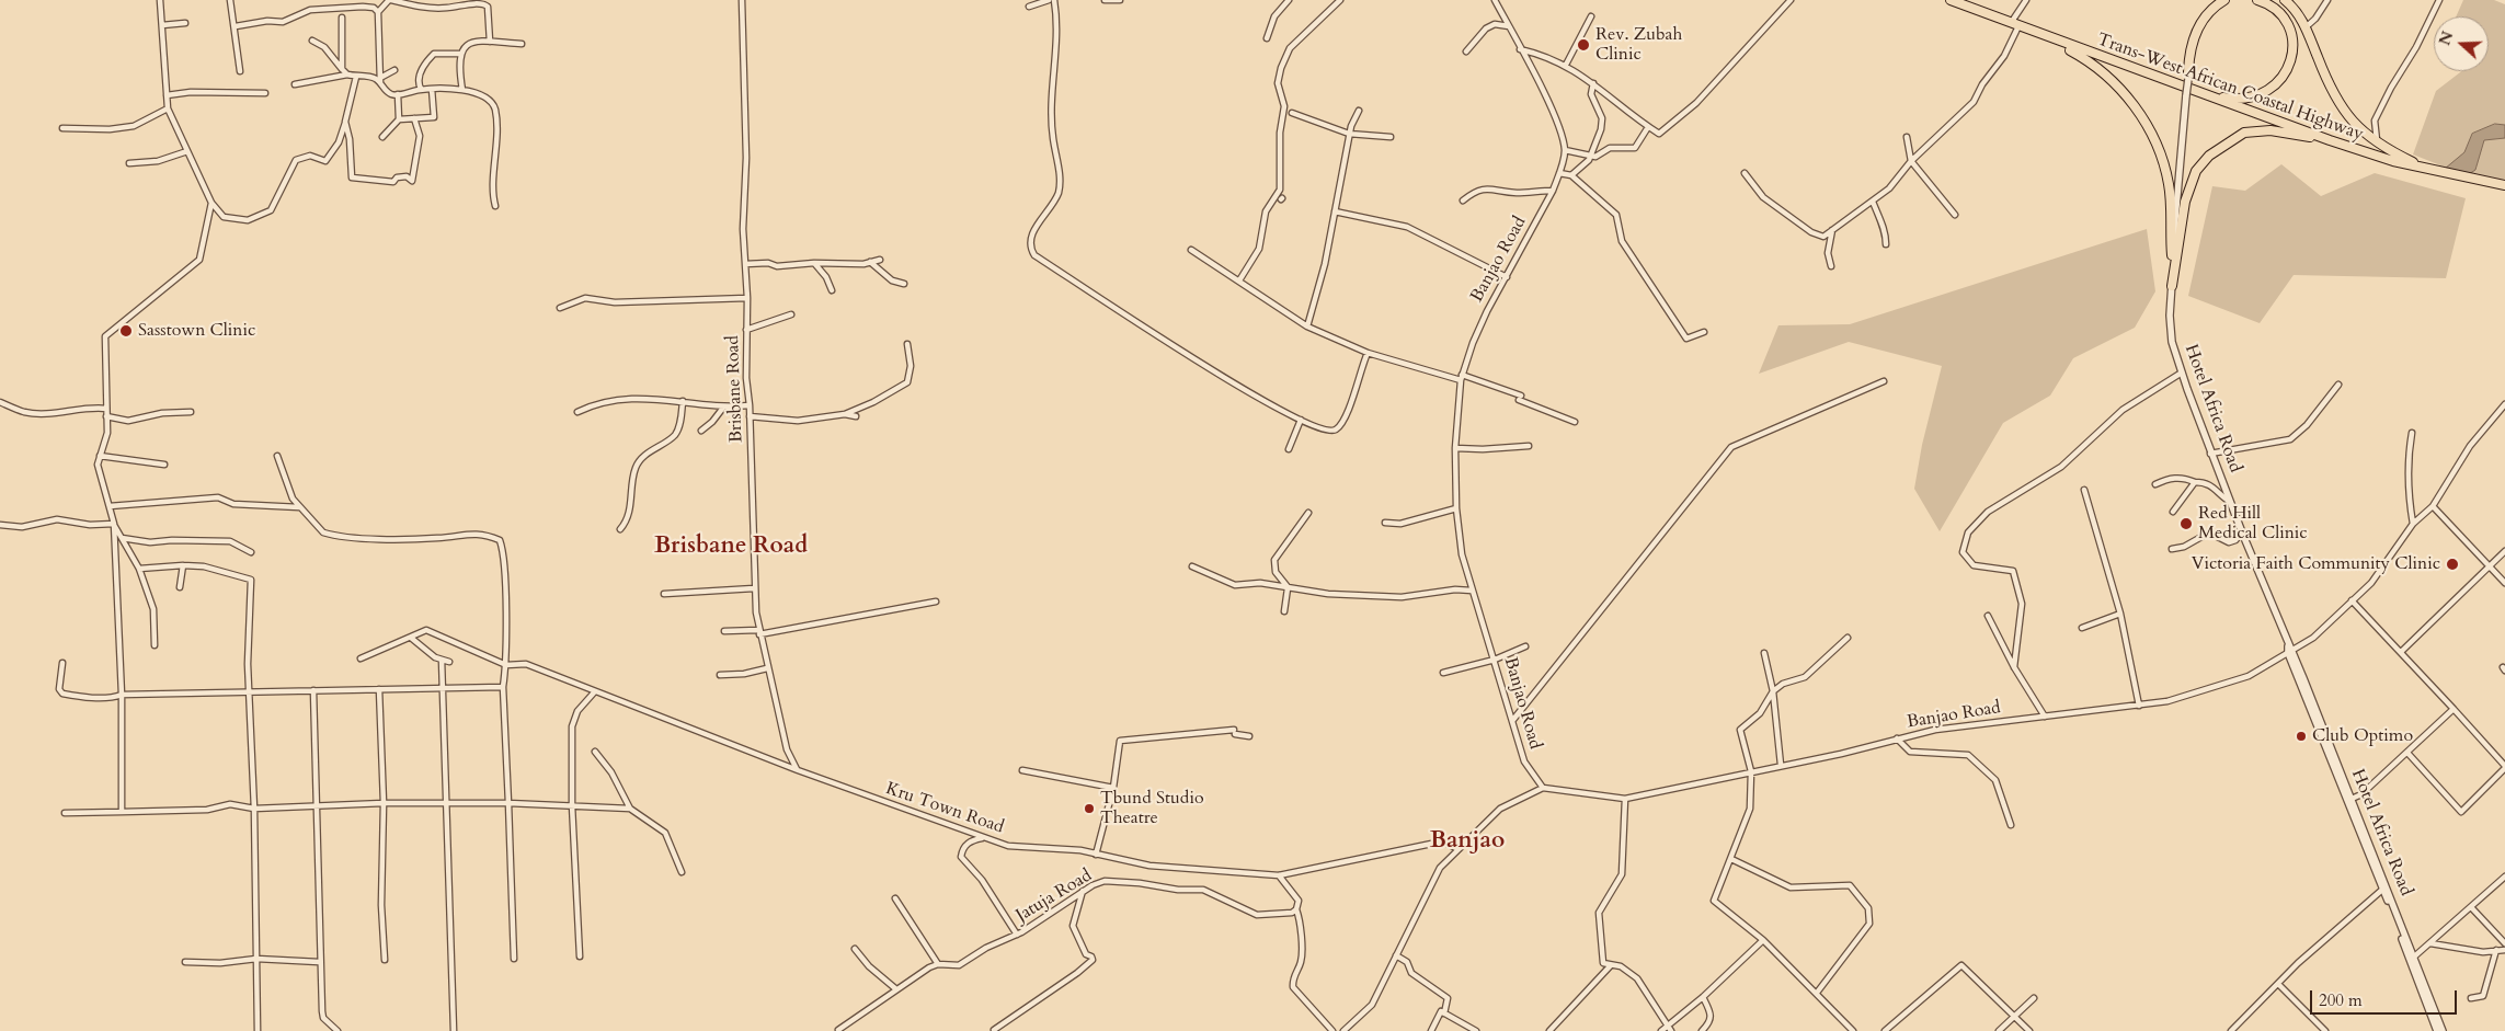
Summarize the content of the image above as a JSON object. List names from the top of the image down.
{
  "streets": {
    "highway": ["Trans-West African Coastal Highway"],
    "street": [
      "Banjao Road",
      "Brisbane Road",
      "Hotel Africa Road",
      "Kru Town Road",
      "Jatuja Road"
    ]
  },
  "crossings": [
    ["Banjao Road", "Hotel Africa Road"],
    ["Brisbane Road", "Kru Town Road"]
  ],
  "districts": ["Brisbane Road", "Banjao"],
  "places": [
    "Rev. Zubah Clinic",
    "Sasstown Clinic",
    "Red Hill Medical Clinic",
    "Victoria Faith Community Clinic",
    "Club Optimo",
    "Tbund Studio Theatre"
  ],
  "scale_bar": "200 m",
  "north": "left"
}
